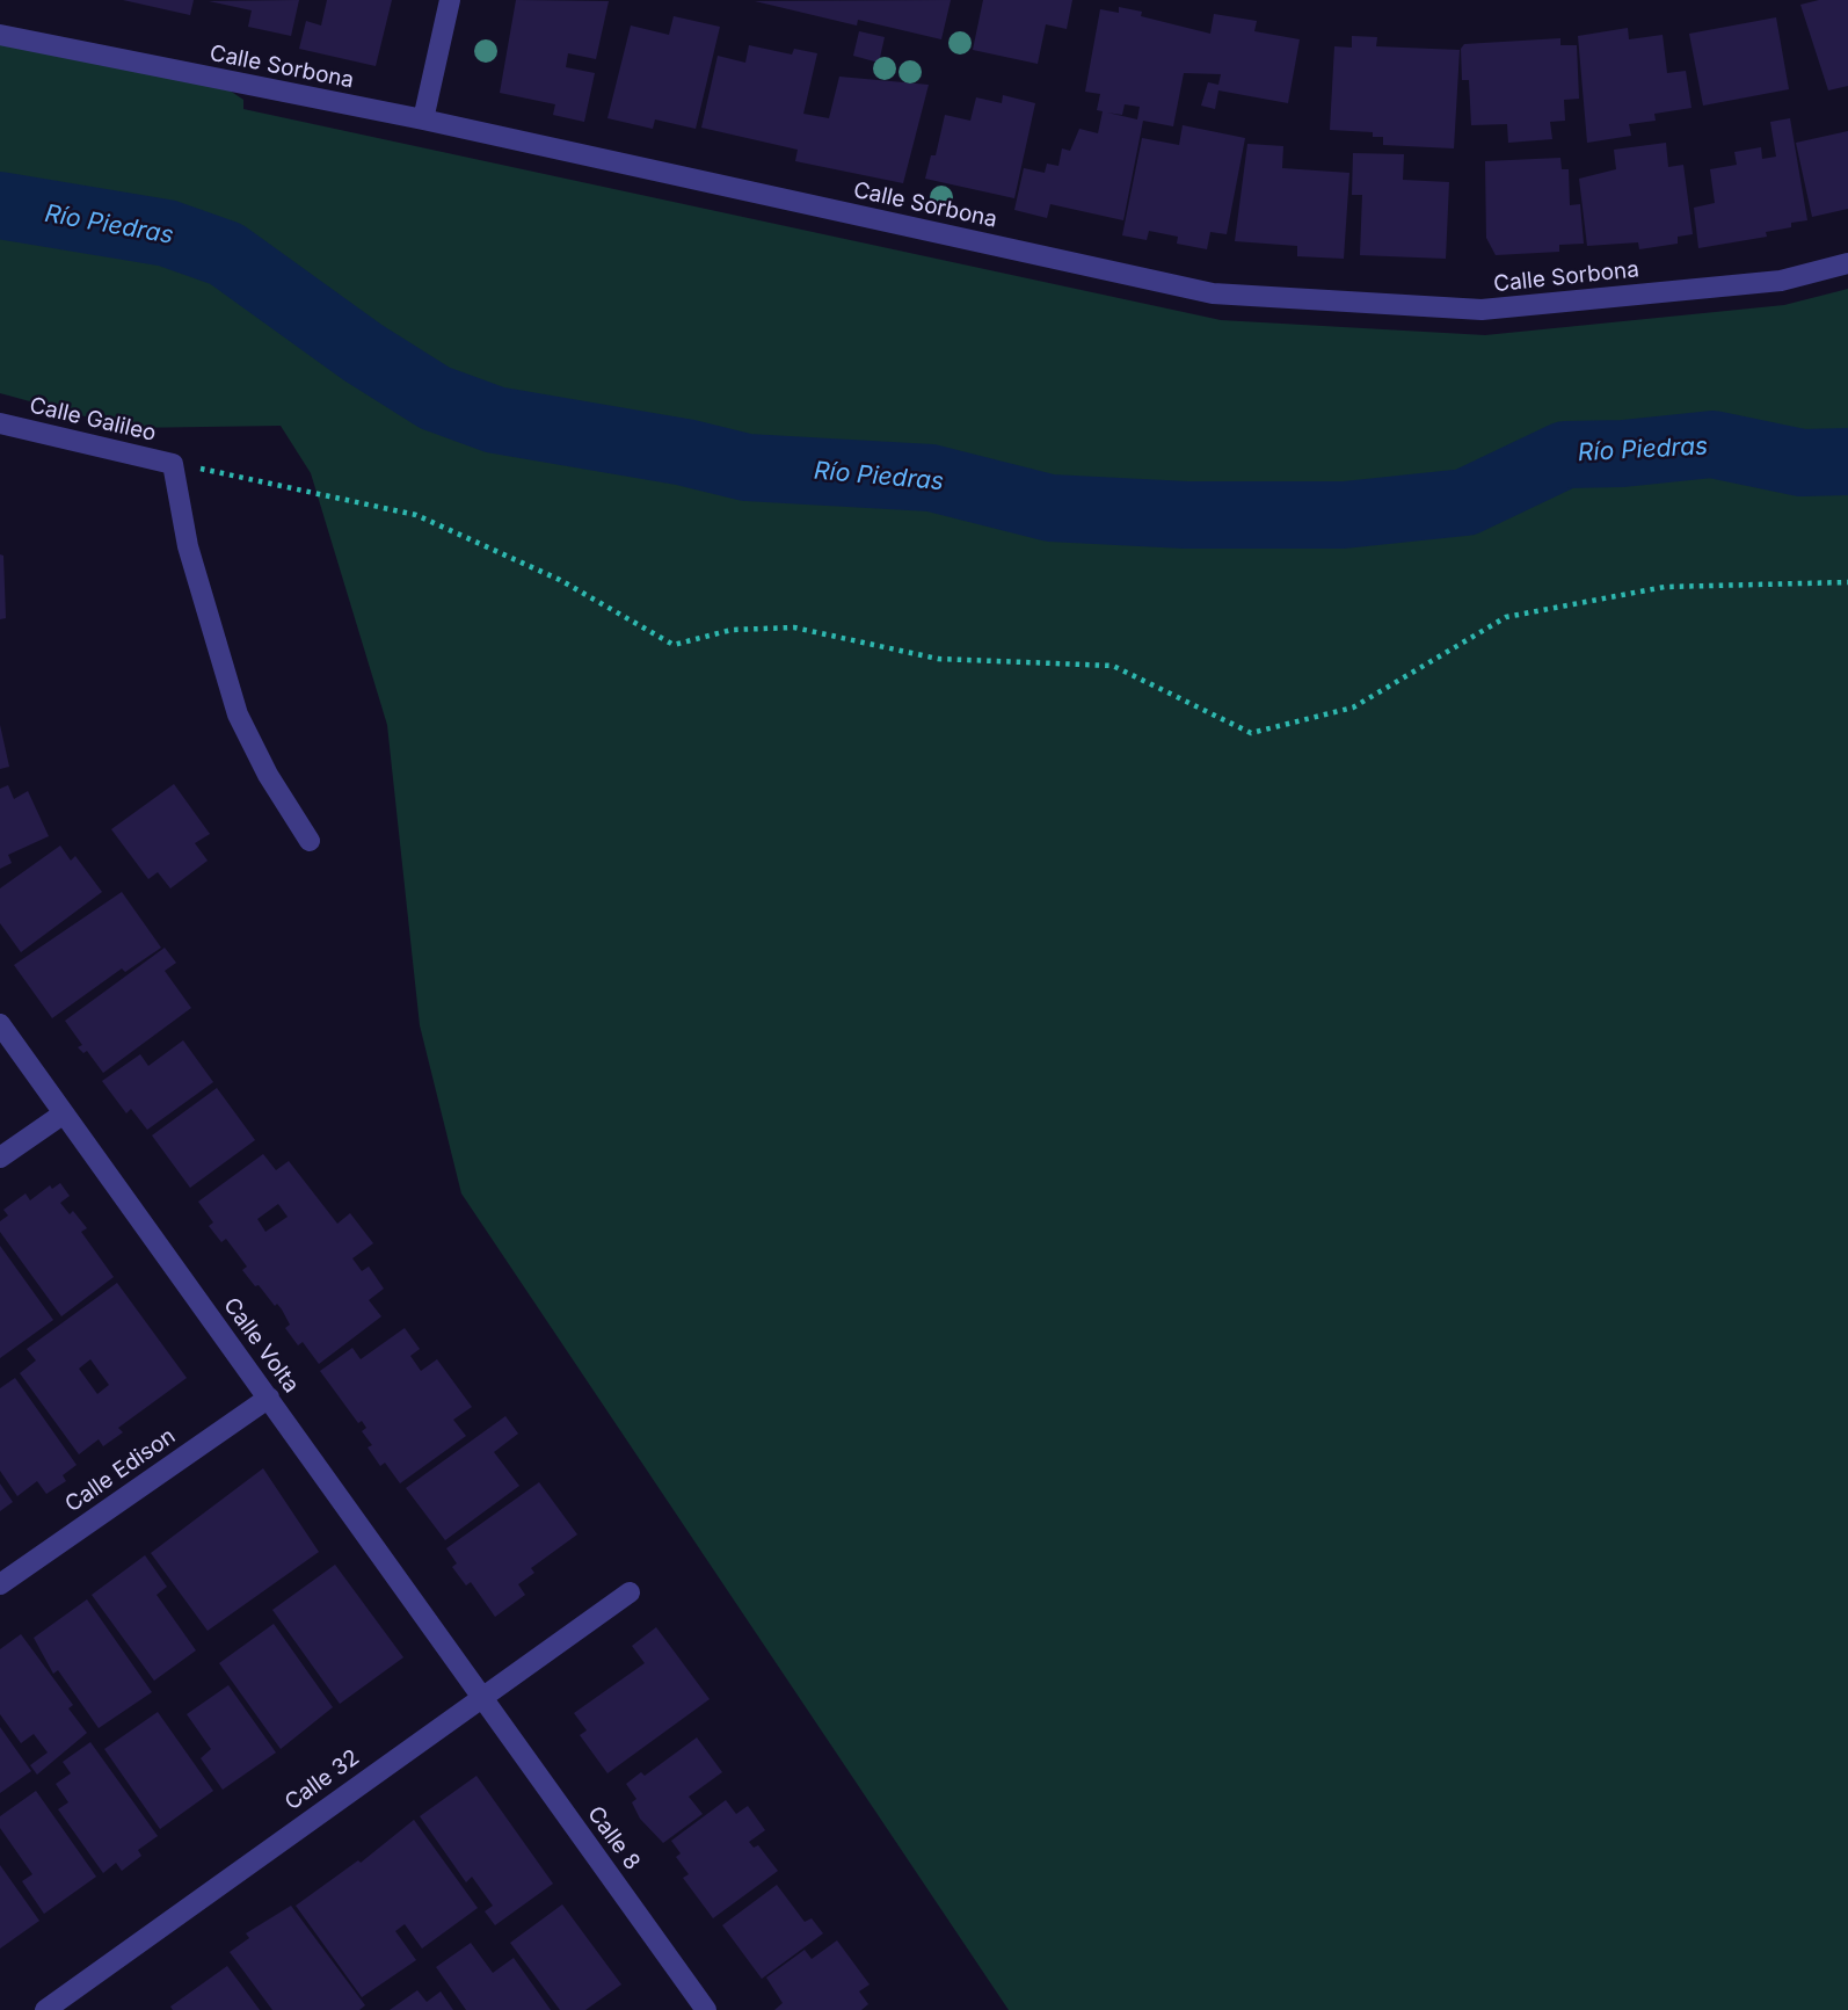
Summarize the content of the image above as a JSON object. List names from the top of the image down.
{
  "streets": {
    "street": [
      "Calle Sorbona",
      "Calle Galileo",
      "Calle Volta",
      "Calle Edison",
      "Calle 32",
      "Calle 8"
    ]
  },
  "crossings": [
    ["Calle Volta", "Calle Edison"],
    ["Calle Volta", "Calle 32"],
    ["Calle Volta", "Calle 8"],
    ["Calle 32", "Calle 8"]
  ],
  "water": ["Río Piedras"]
}
